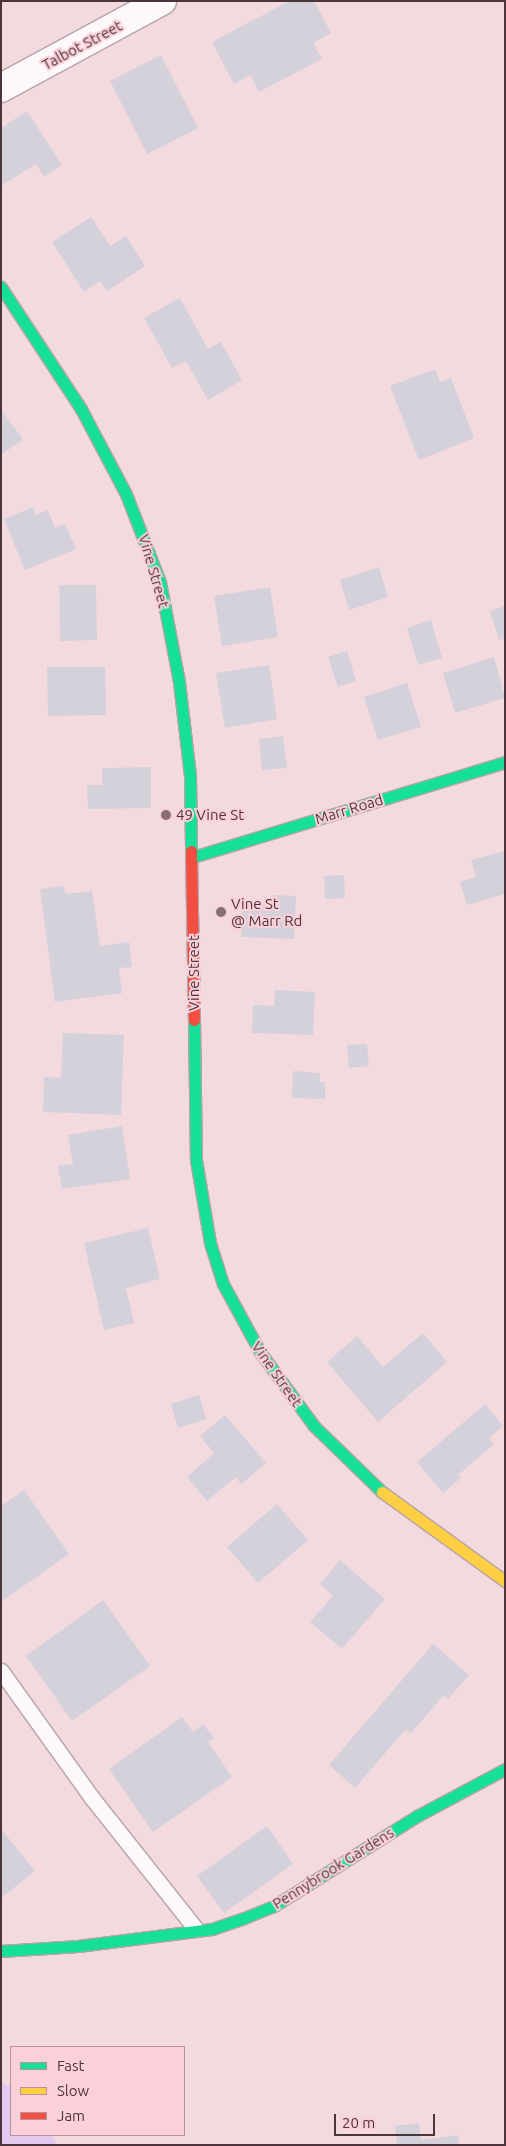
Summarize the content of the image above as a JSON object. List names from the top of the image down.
{
  "streets": {
    "street": [
      "Talbot Street",
      "Vine Street",
      "Marr Road",
      "Pennybrook Gardens"
    ]
  },
  "crossings": [
    ["Vine Street", "Marr Road"]
  ],
  "places": ["49 Vine St", "Vine St @ Marr Rd"],
  "legend": ["Fast", "Slow", "Jam"],
  "scale_bar": "20 m"
}
